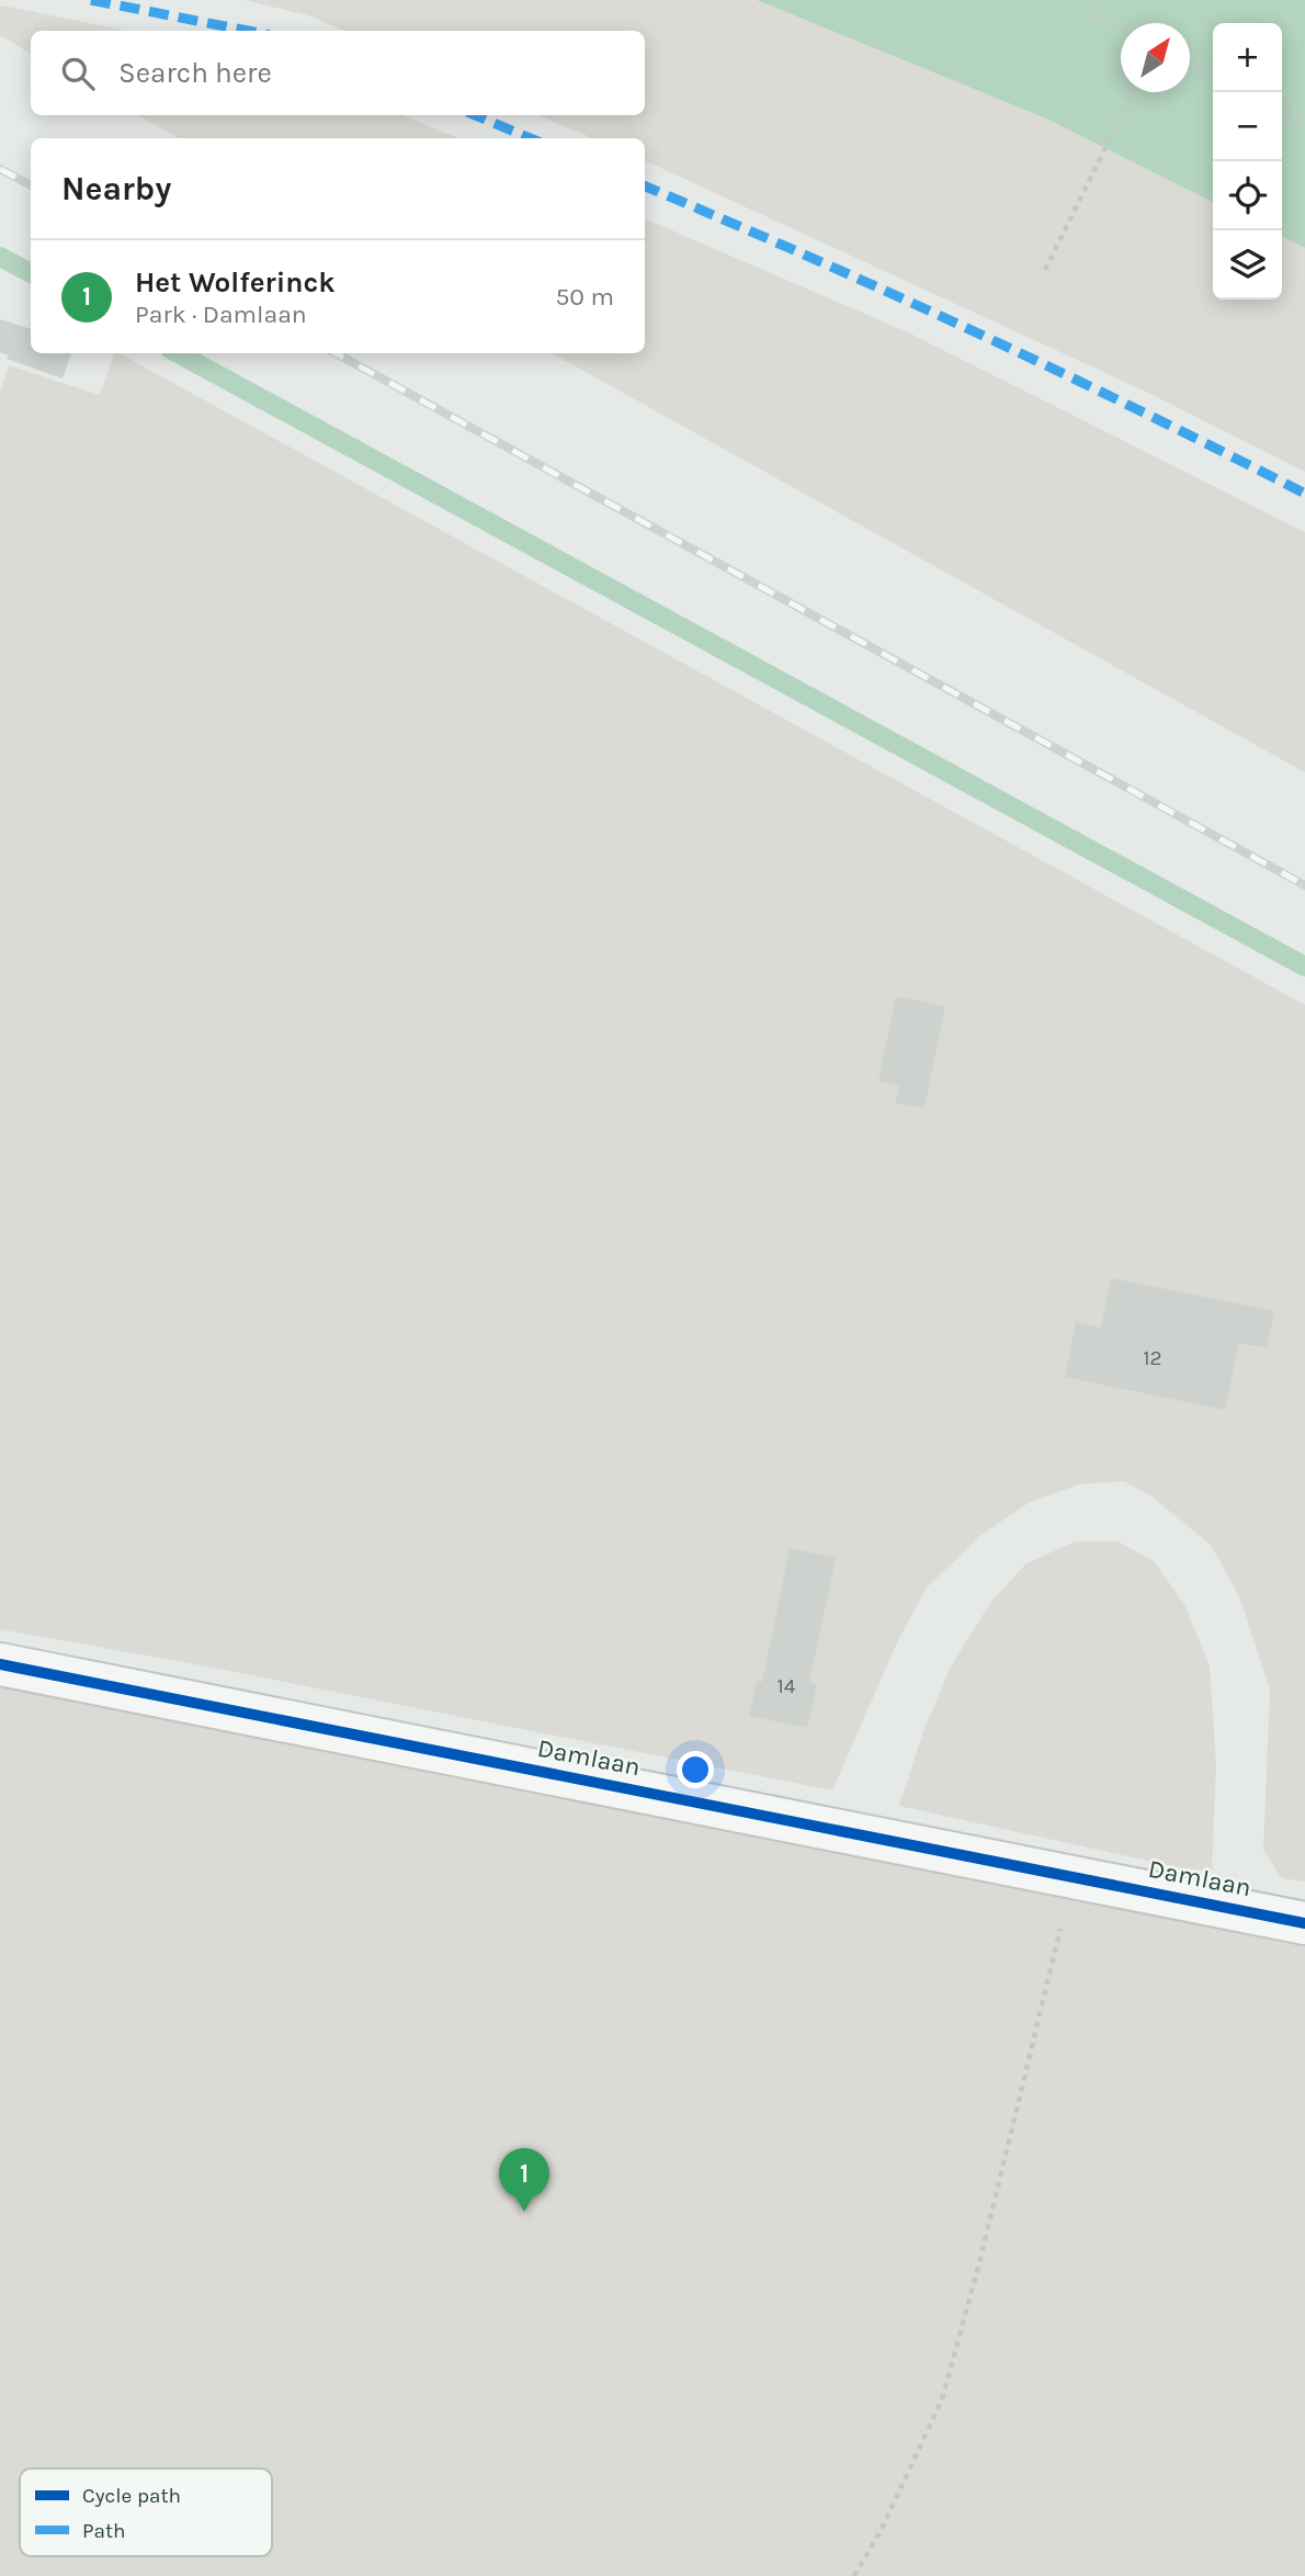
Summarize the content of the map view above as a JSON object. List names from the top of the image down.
{
  "streets": {
    "street": ["Damlaan"]
  },
  "house_numbers": ["12", "14"],
  "legend": ["Cycle path", "Path"],
  "north": "top right",
  "page": {
    "map_buttons": ["+", "−"],
    "search": "Search here",
    "heading": "Nearby",
    "list": [
      {
        "mark": "1",
        "name": "Het Wolferinck",
        "note": "Park · Damlaan",
        "value": "50 m"
      }
    ],
    "pins": "1"
  }
}
